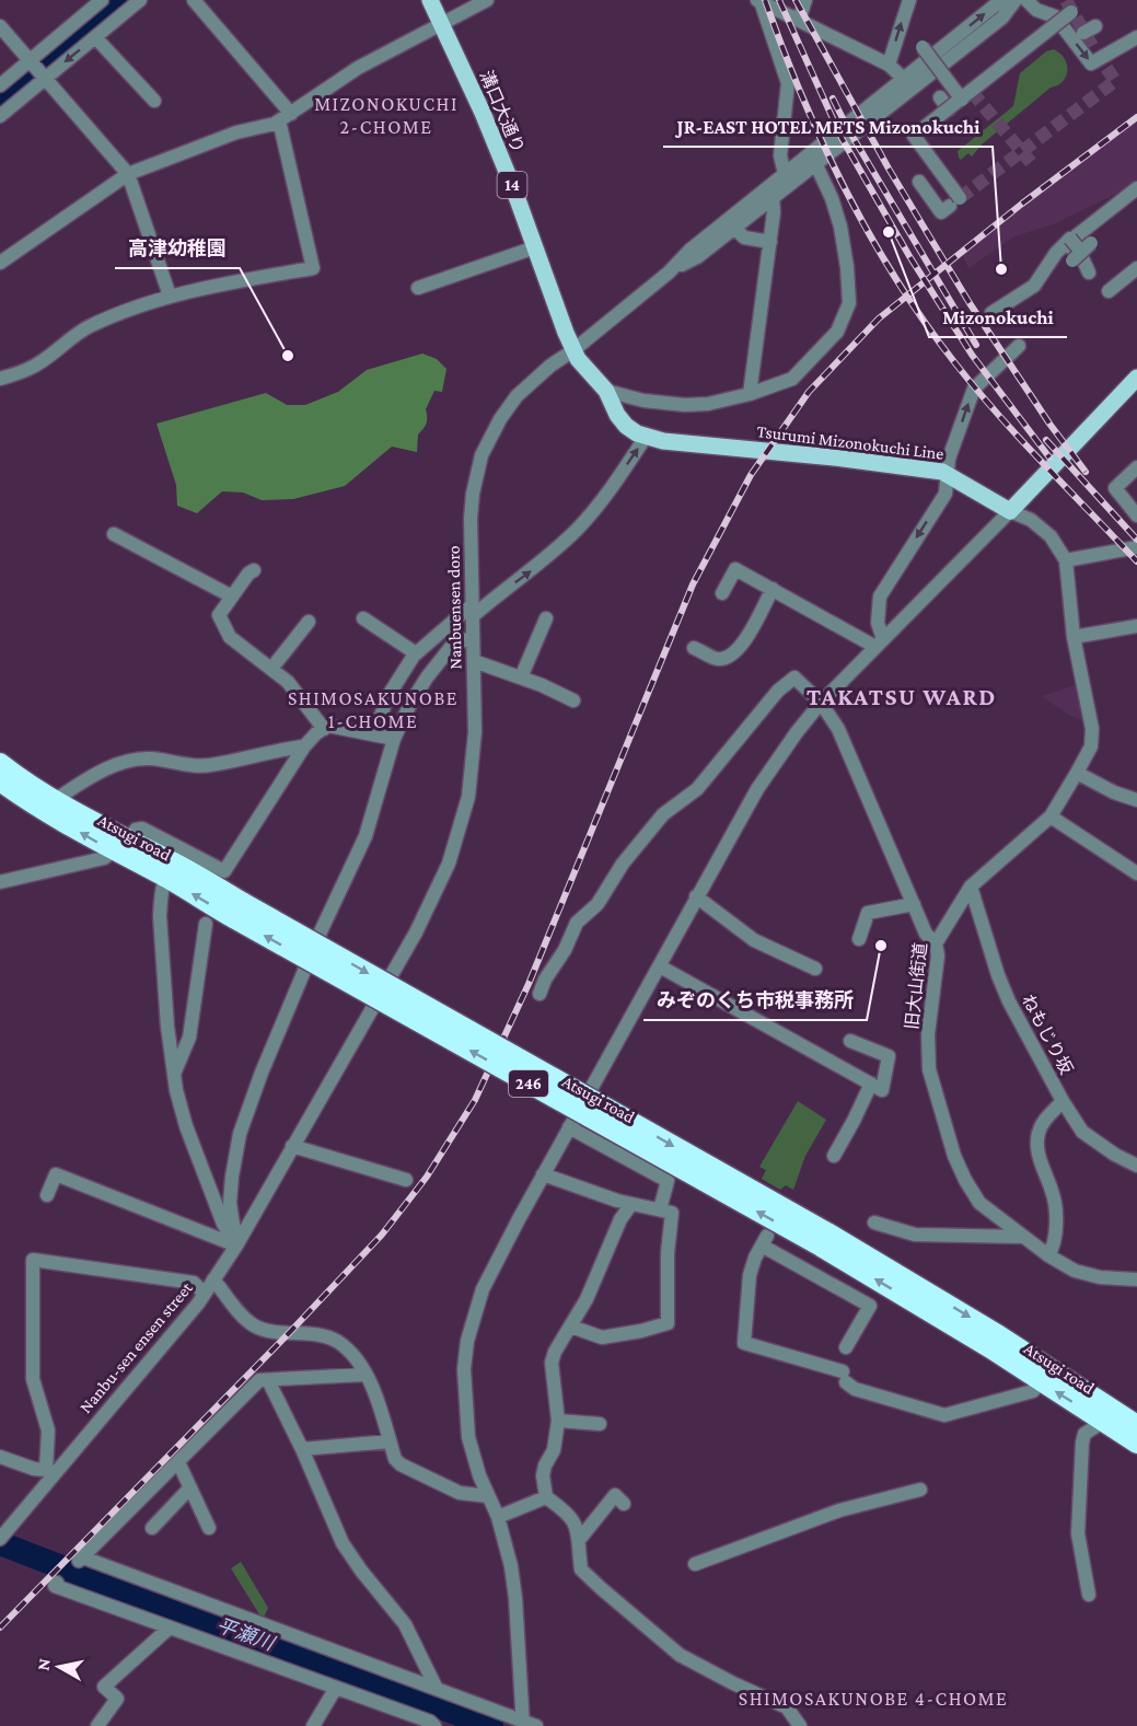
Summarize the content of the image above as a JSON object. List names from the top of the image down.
{
  "streets": {
    "highway": ["Atsugi road", "246"],
    "main road": ["溝口大通り", "14", "Tsurumi Mizonokuchi Line"],
    "street": [
      "Nanbuensen doro",
      "旧大山街道",
      "ねもじり坂",
      "Nanbu-sen ensen street"
    ]
  },
  "crossings": [
    ["溝口大通り", "Tsurumi Mizonokuchi Line"],
    ["溝口大通り", "Nanbuensen doro"],
    ["Tsurumi Mizonokuchi Line", "Nanbuensen doro"],
    ["Tsurumi Mizonokuchi Line", "旧大山街道"],
    ["Nanbuensen doro", "Nanbu-sen ensen street"],
    ["旧大山街道", "ねもじり坂"]
  ],
  "districts": [
    "MIZONOKUCHI 2-CHOME",
    "TAKATSU WARD",
    "SHIMOSAKUNOBE 1-CHOME",
    "SHIMOSAKUNOBE 4-CHOME"
  ],
  "water": ["平瀬川"],
  "places": [
    "Mizonokuchi",
    "JR-EAST HOTEL METS Mizonokuchi",
    "高津幼稚園",
    "みぞのくち市税事務所"
  ],
  "north": "left"
}
